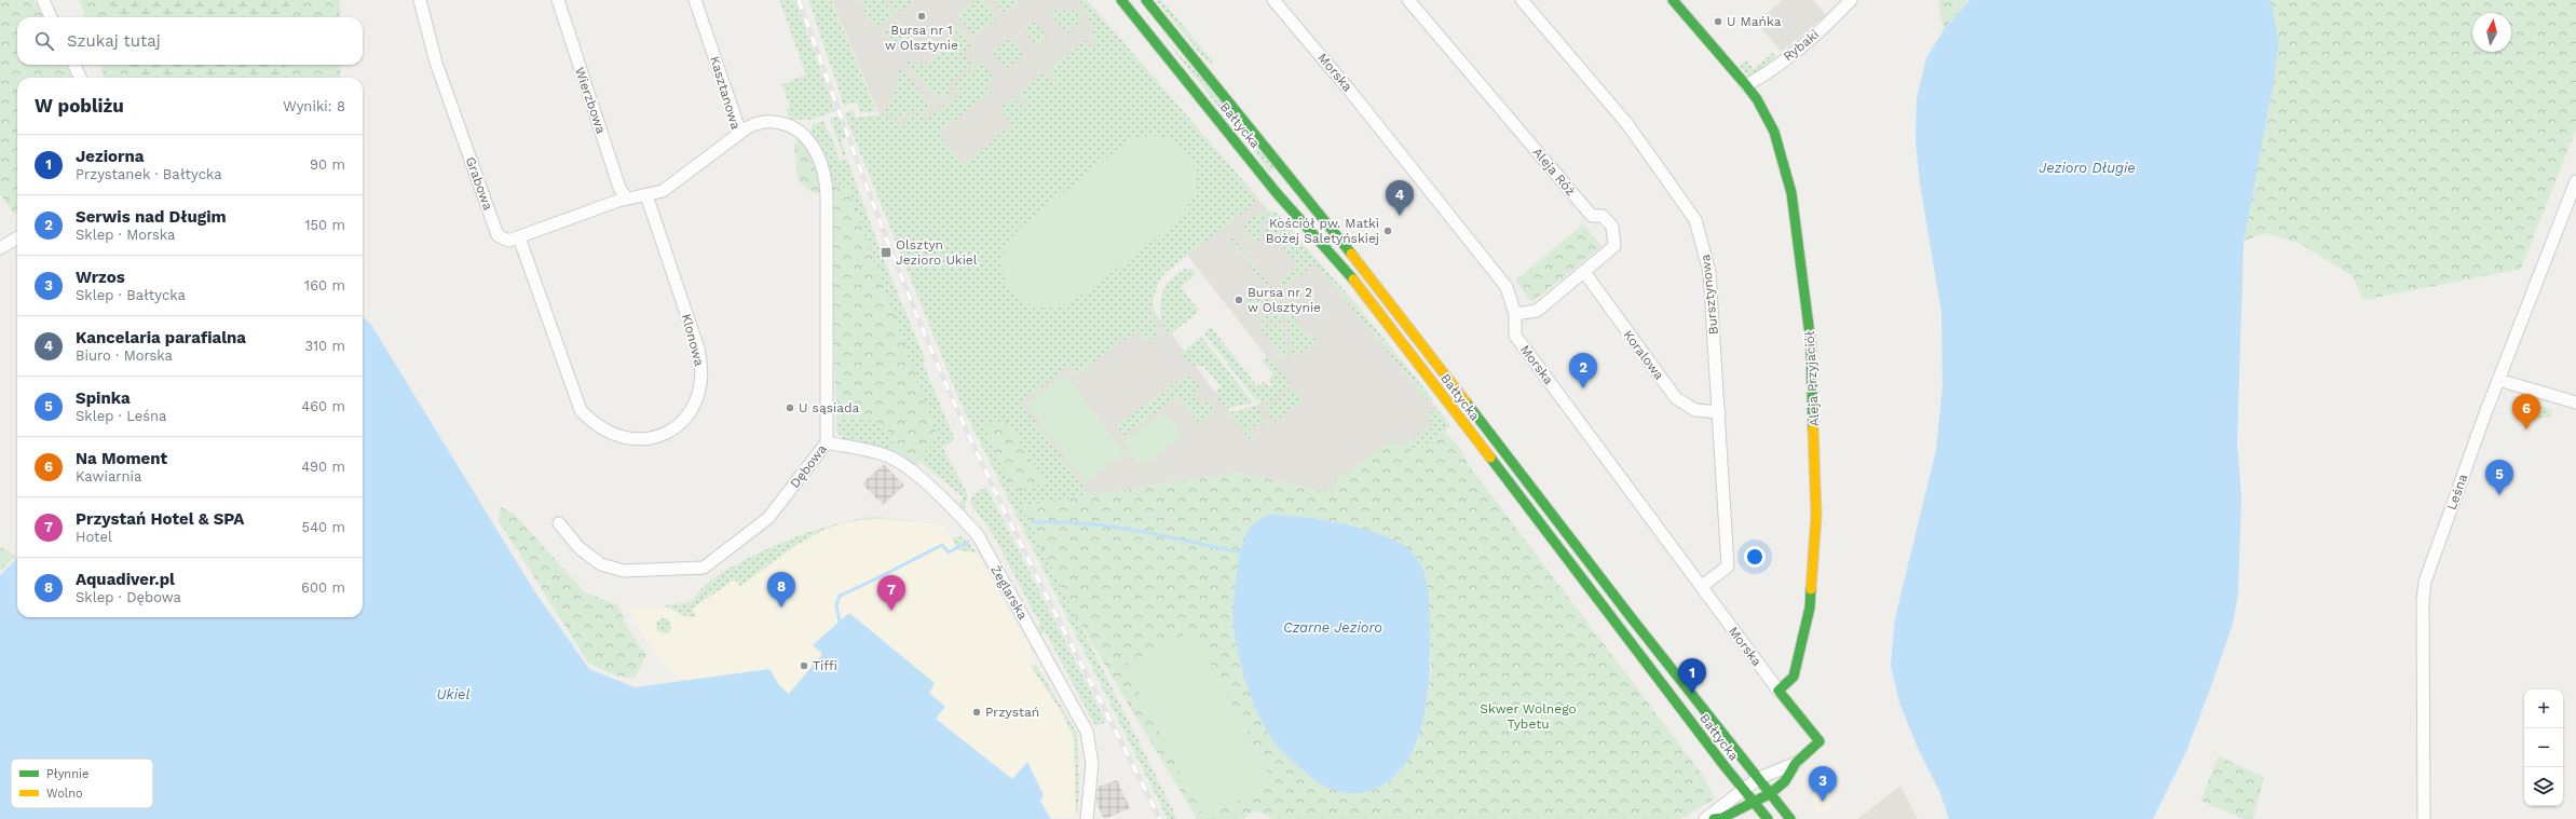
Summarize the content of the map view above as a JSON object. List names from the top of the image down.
{
  "streets": {
    "main road": ["Bałtycka", "Aleja Przyjaciół"],
    "street": [
      "Rybaki",
      "Morska",
      "Kasztanowa",
      "Wierzbowa",
      "Aleja Róż",
      "Grabowa",
      "Bursztynowa",
      "Klonowa",
      "Koralowa",
      "Dębowa",
      "Leśna",
      "Żeglarska"
    ]
  },
  "crossings": [
    ["Rybaki", "Aleja Przyjaciół"],
    ["Morska", "Aleja Róż"],
    ["Morska", "Bursztynowa"],
    ["Morska", "Aleja Przyjaciół"],
    ["Kasztanowa", "Wierzbowa"],
    ["Kasztanowa", "Grabowa"],
    ["Kasztanowa", "Klonowa"],
    ["Kasztanowa", "Dębowa"],
    ["Wierzbowa", "Grabowa"],
    ["Aleja Róż", "Koralowa"],
    ["Grabowa", "Klonowa"],
    ["Bursztynowa", "Koralowa"],
    ["Dębowa", "Żeglarska"]
  ],
  "water": ["Jezioro Długie", "Czarne Jezioro", "Ukiel"],
  "parks": ["Skwer Wolnego Tybetu"],
  "places": {
    "other": [
      "Bursa nr 1 w Olsztynie",
      "U Mańka",
      "Kościół pw. Matki Bożej Saletyńskiej",
      "Bursa nr 2 w Olsztynie",
      "U sąsiada",
      "Tiffi",
      "Przystań"
    ],
    "transit": ["Olsztyn Jezioro Ukiel"]
  },
  "legend": ["Płynnie", "Wolno"],
  "north": "top",
  "page": {
    "search": "Szukaj tutaj",
    "heading": ["W pobliżu", "Wyniki: 8"],
    "list": [
      {
        "mark": "1",
        "name": "Jeziorna",
        "note": "Przystanek · Bałtycka",
        "value": "90 m"
      },
      {
        "mark": "2",
        "name": "Serwis nad Długim",
        "note": "Sklep · Morska",
        "value": "150 m"
      },
      {
        "mark": "3",
        "name": "Wrzos",
        "note": "Sklep · Bałtycka",
        "value": "160 m"
      },
      {
        "mark": "4",
        "name": "Kancelaria parafialna",
        "note": "Biuro · Morska",
        "value": "310 m"
      },
      {
        "mark": "5",
        "name": "Spinka",
        "note": "Sklep · Leśna",
        "value": "460 m"
      },
      {
        "mark": "6",
        "name": "Na Moment",
        "note": "Kawiarnia",
        "value": "490 m"
      },
      {
        "mark": "7",
        "name": "Przystań Hotel & SPA",
        "note": "Hotel",
        "value": "540 m"
      },
      {
        "mark": "8",
        "name": "Aquadiver.pl",
        "note": "Sklep · Dębowa",
        "value": "600 m"
      }
    ],
    "pins": [
      "4",
      "2",
      "6",
      "5",
      "8",
      "7",
      "1",
      "3"
    ],
    "map_buttons": ["+", "−"]
  }
}
